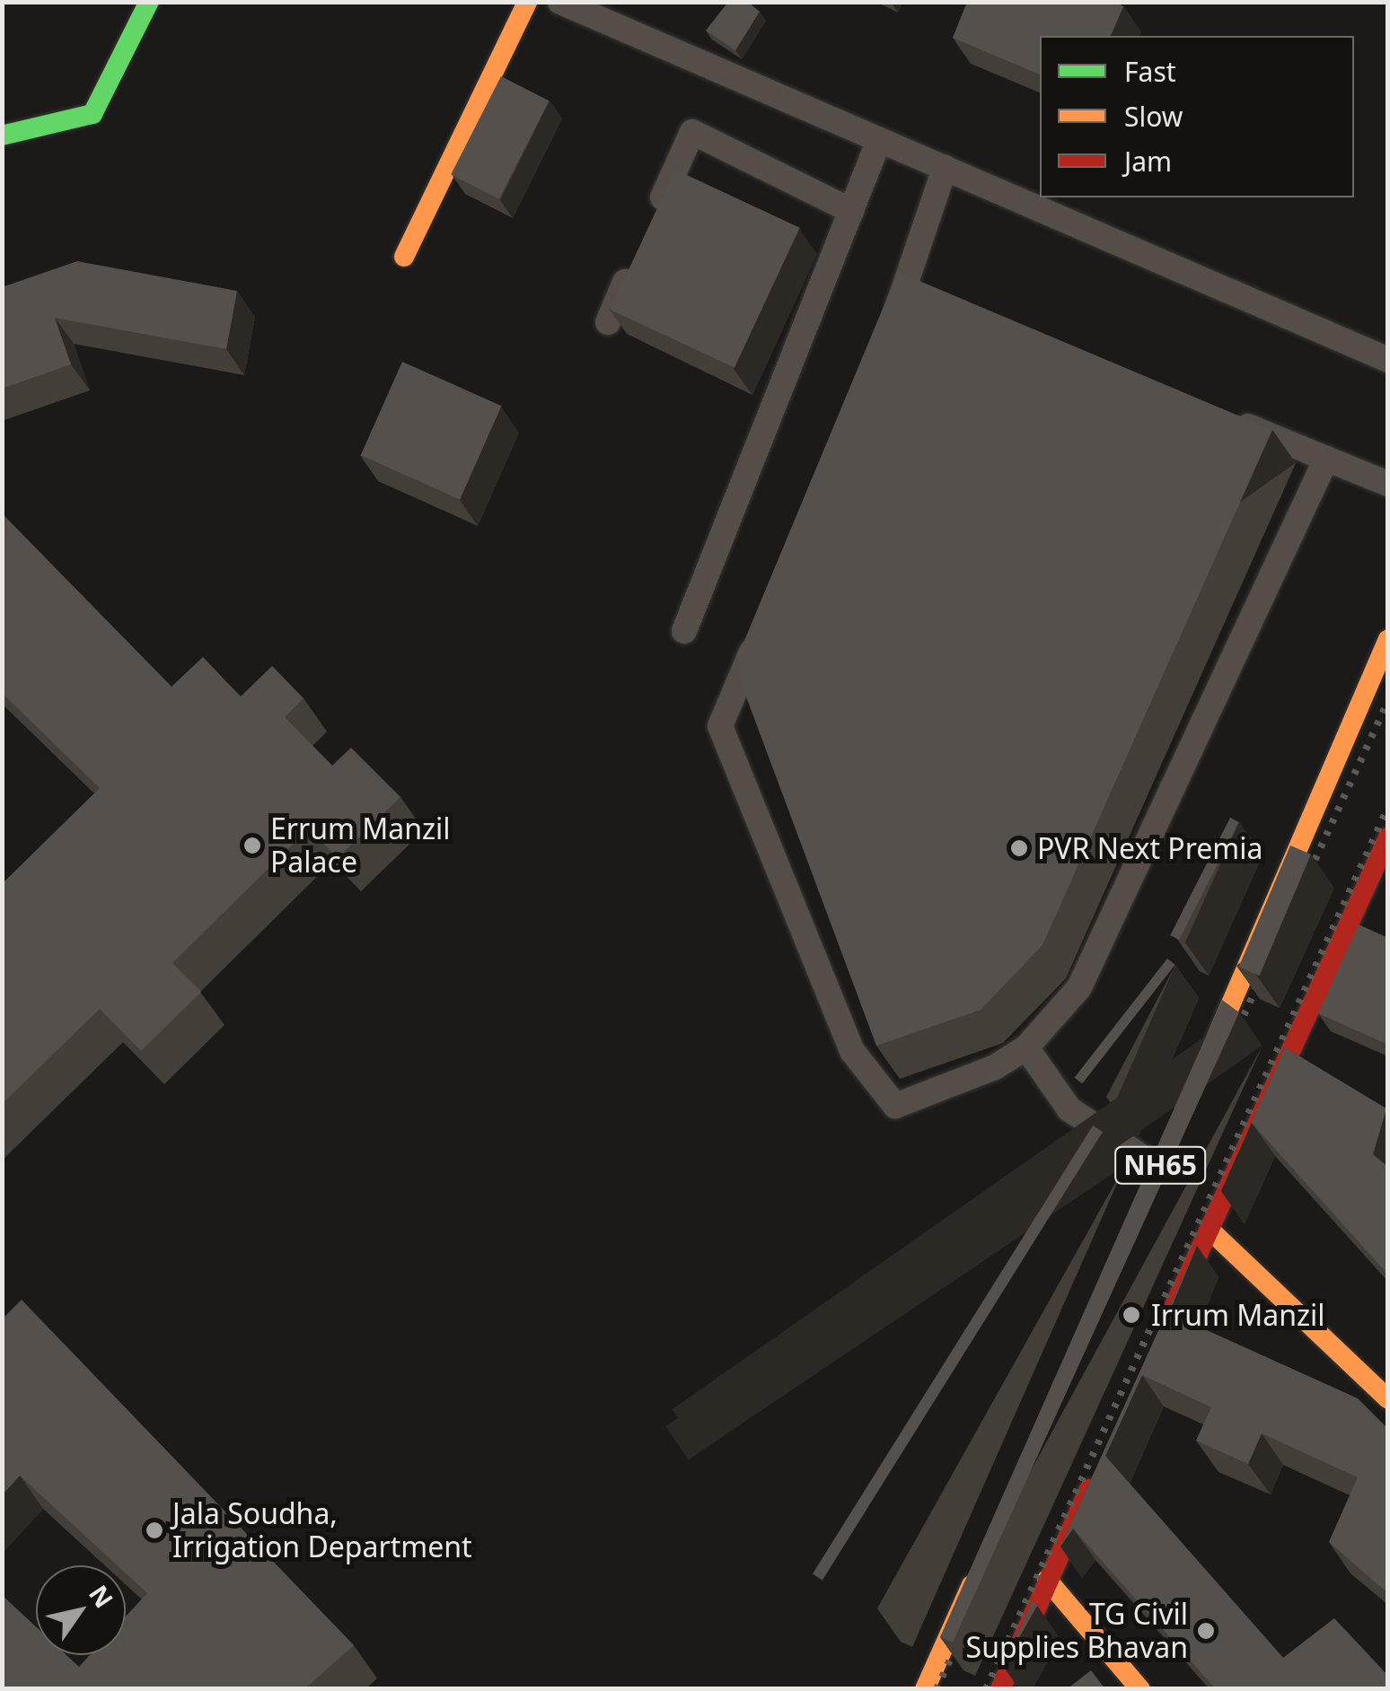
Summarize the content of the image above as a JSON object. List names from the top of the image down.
{
  "streets": {
    "main road": ["NH65"]
  },
  "places": [
    "Errum Manzil Palace",
    "PVR Next Premia",
    "Irrum Manzil",
    "Jala Soudha, Irrigation Department",
    "TG Civil Supplies Bhavan"
  ],
  "legend": ["Fast", "Slow", "Jam"],
  "north": "top right"
}
